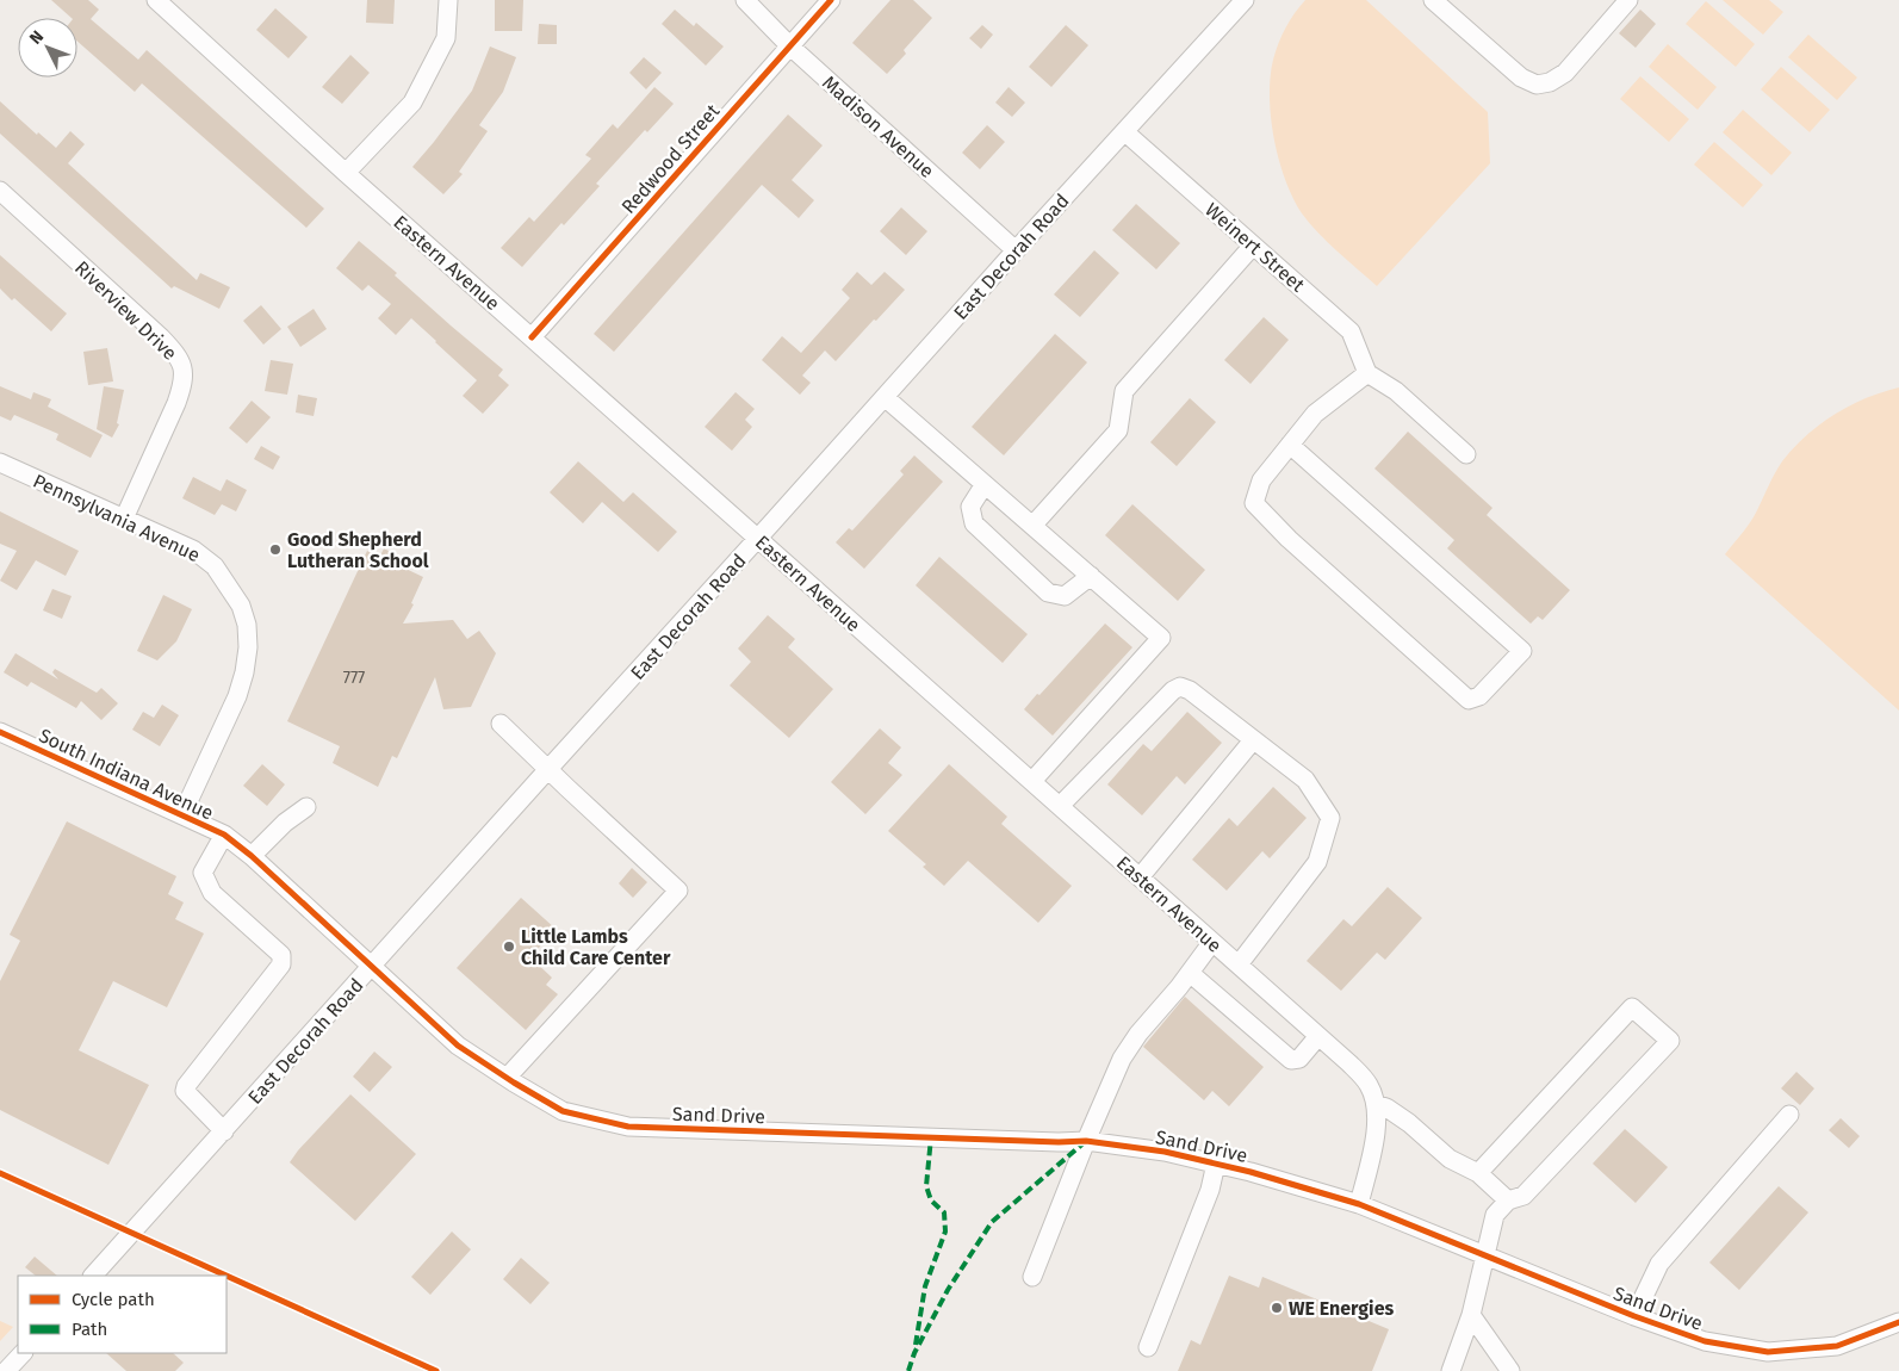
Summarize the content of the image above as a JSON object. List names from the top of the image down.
{
  "streets": {
    "street": [
      "Madison Avenue",
      "Redwood Street",
      "Weinert Street",
      "East Decorah Road",
      "Eastern Avenue",
      "Riverview Drive",
      "Pennsylvania Avenue",
      "South Indiana Avenue",
      "Sand Drive"
    ]
  },
  "crossings": [
    ["Madison Avenue", "Redwood Street"],
    ["Madison Avenue", "East Decorah Road"],
    ["Redwood Street", "Eastern Avenue"],
    ["Weinert Street", "East Decorah Road"],
    ["East Decorah Road", "Eastern Avenue"],
    ["East Decorah Road", "South Indiana Avenue"],
    ["East Decorah Road", "Sand Drive"],
    ["Eastern Avenue", "Sand Drive"],
    ["Riverview Drive", "Pennsylvania Avenue"],
    ["Pennsylvania Avenue", "South Indiana Avenue"],
    ["South Indiana Avenue", "Sand Drive"]
  ],
  "places": ["Good Shepherd Lutheran School", "Little Lambs Child Care Center", "WE Energies"],
  "house_numbers": ["777"],
  "legend": ["Cycle path", "Path"],
  "north": "top left"
}
